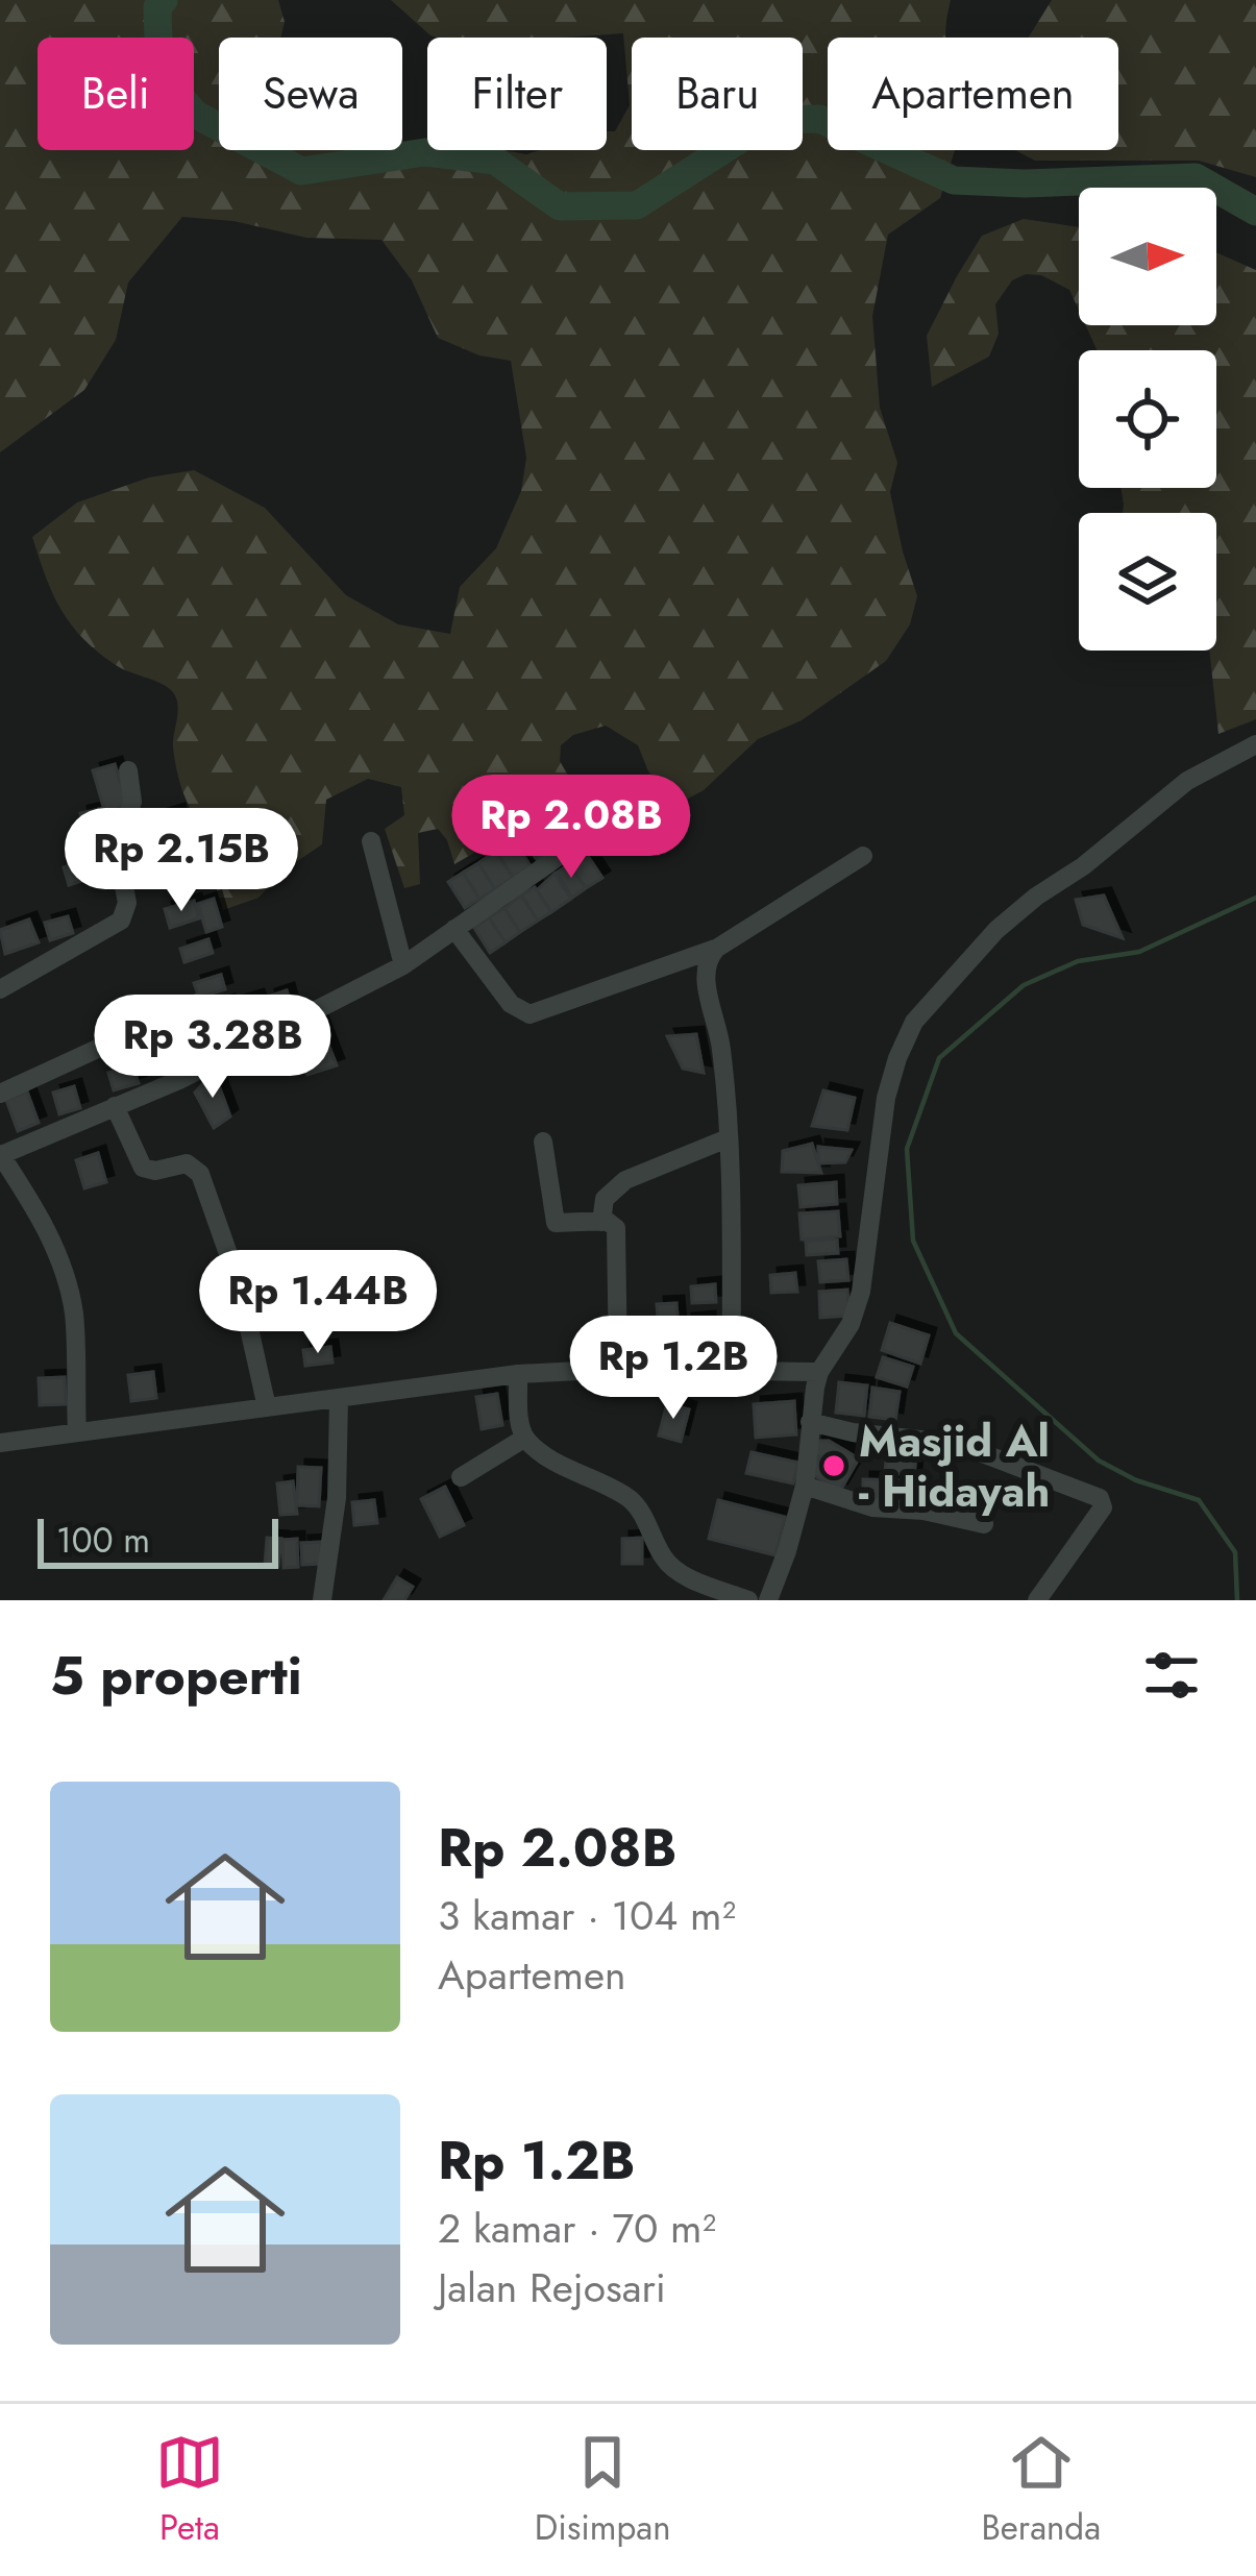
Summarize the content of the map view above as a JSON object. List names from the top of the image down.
{
  "places": ["Masjid Al - Hidayah"],
  "scale_bar": "100 m",
  "north": "right",
  "page": {
    "chip": [
      "Beli",
      "Sewa",
      "Filter",
      "Baru",
      "Apartemen"
    ],
    "price": [
      "Rp 2.08B",
      "Rp 2.15B",
      "Rp 3.28B",
      "Rp 1.44B",
      "Rp 1.2B"
    ],
    "scale": "100 m",
    "heading": "5 properti",
    "list": [
      {
        "name": "Rp 2.08B",
        "note": "3 kamar · 104 m² · Apartemen"
      },
      {
        "name": "Rp 1.2B",
        "note": "2 kamar · 70 m² · Jalan Rejosari"
      }
    ],
    "tabs": ["Peta", "Disimpan", "Beranda"]
  }
}
